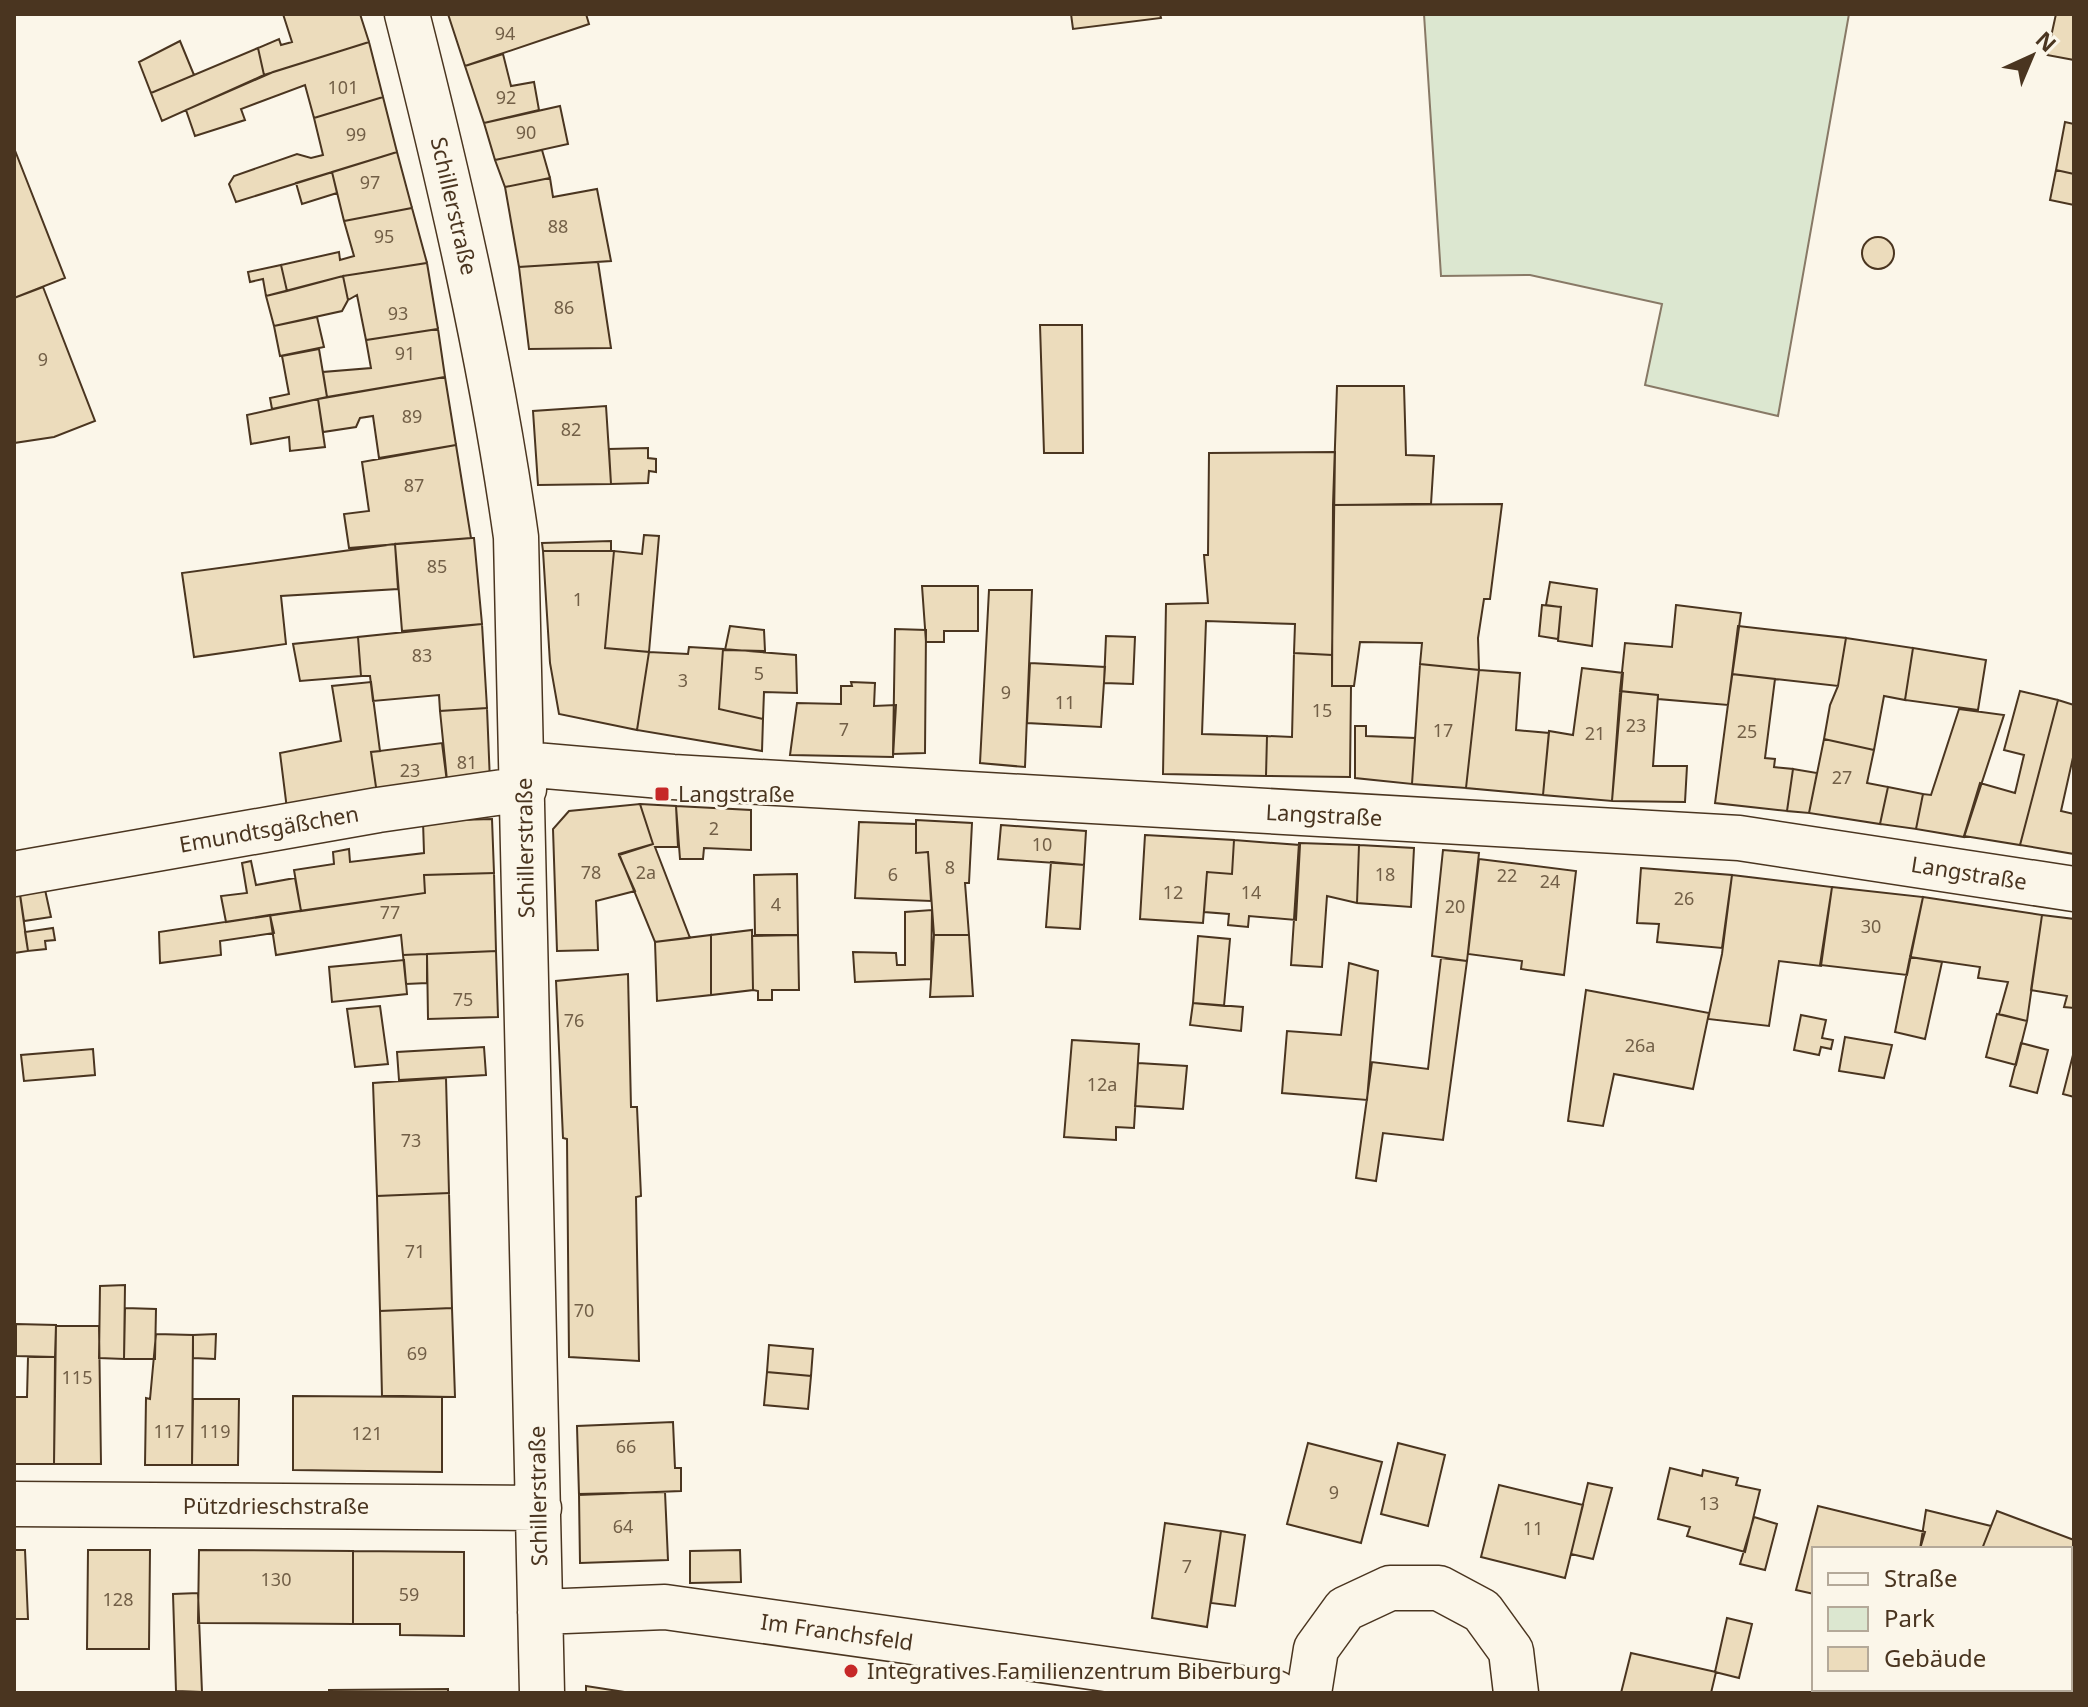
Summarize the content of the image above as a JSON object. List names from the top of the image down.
{
  "streets": {
    "street": [
      "Schillerstraße",
      "Langstraße",
      "Emundtsgäßchen",
      "Pützdrieschstraße",
      "Im Franchsfeld"
    ]
  },
  "crossings": [
    ["Schillerstraße", "Langstraße"],
    ["Schillerstraße", "Emundtsgäßchen"],
    ["Schillerstraße", "Pützdrieschstraße"],
    ["Schillerstraße", "Im Franchsfeld"],
    ["Langstraße", "Emundtsgäßchen"]
  ],
  "places": {
    "transit": ["Langstraße"],
    "other": ["Integratives Familienzentrum Biberburg"]
  },
  "house_numbers": [
    "94",
    "101",
    "92",
    "90",
    "99",
    "97",
    "88",
    "95",
    "86",
    "93",
    "91",
    "9",
    "89",
    "82",
    "87",
    "85",
    "1",
    "83",
    "5",
    "3",
    "9",
    "11",
    "15",
    "23",
    "7",
    "17",
    "25",
    "21",
    "81",
    "23",
    "27",
    "2",
    "10",
    "8",
    "78",
    "2a",
    "6",
    "18",
    "22",
    "24",
    "12",
    "14",
    "26",
    "4",
    "20",
    "77",
    "30",
    "75",
    "76",
    "26a",
    "12a",
    "73",
    "71",
    "70",
    "69",
    "115",
    "117",
    "119",
    "121",
    "66",
    "9",
    "13",
    "64",
    "11",
    "7",
    "130",
    "59",
    "128"
  ],
  "legend": ["Straße", "Park", "Gebäude"],
  "north": "top right"
}
